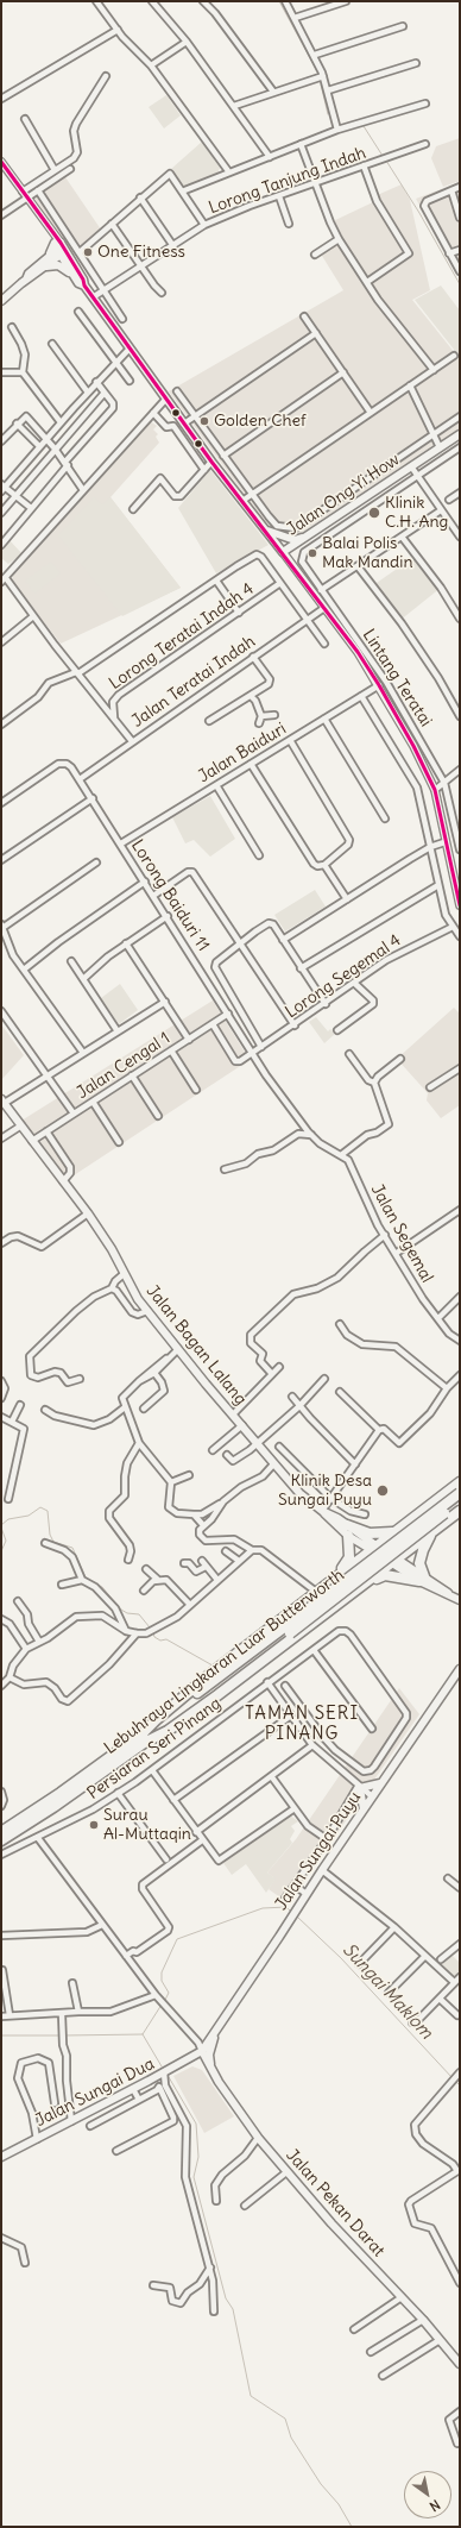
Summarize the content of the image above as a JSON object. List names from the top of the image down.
{
  "streets": {
    "highway": ["Lebuhraya Lingkaran Luar Butterworth"],
    "main road": [
      "Jalan Ong Yi How",
      "Jalan Bagan Lalang",
      "Jalan Sungai Puyu",
      "Jalan Sungai Dua",
      "Jalan Pekan Darat"
    ],
    "street": [
      "Lorong Tanjung Indah",
      "Lorong Teratai Indah 4",
      "Lintang Teratai",
      "Jalan Teratai Indah",
      "Jalan Baiduri",
      "Lorong Baiduri 11",
      "Lorong Segemal 4",
      "Jalan Cengal 1",
      "Jalan Segemal",
      "Persiaran Seri Pinang"
    ]
  },
  "crossings": [
    ["Lorong Tanjung Indah", "Jalan Ong Yi How"],
    ["Jalan Ong Yi How", "Lintang Teratai"],
    ["Jalan Teratai Indah", "Lorong Baiduri 11"],
    ["Jalan Baiduri", "Lorong Baiduri 11"],
    ["Lorong Baiduri 11", "Lorong Segemal 4"],
    ["Lorong Baiduri 11", "Jalan Cengal 1"],
    ["Lorong Baiduri 11", "Jalan Segemal"],
    ["Lorong Segemal 4", "Jalan Segemal"],
    ["Jalan Cengal 1", "Jalan Bagan Lalang"],
    ["Jalan Sungai Puyu", "Jalan Sungai Dua"],
    ["Jalan Sungai Puyu", "Jalan Pekan Darat"],
    ["Jalan Sungai Dua", "Jalan Pekan Darat"]
  ],
  "districts": ["TAMAN SERI PINANG"],
  "water": ["Sungai Maklom"],
  "places": [
    "One Fitness",
    "Golden Chef",
    "Klinik C.H. Ang",
    "Balai Polis Mak Mandin",
    "Klinik Desa Sungai Puyu",
    "Surau Al-Muttaqin"
  ],
  "north": "bottom right"
}
